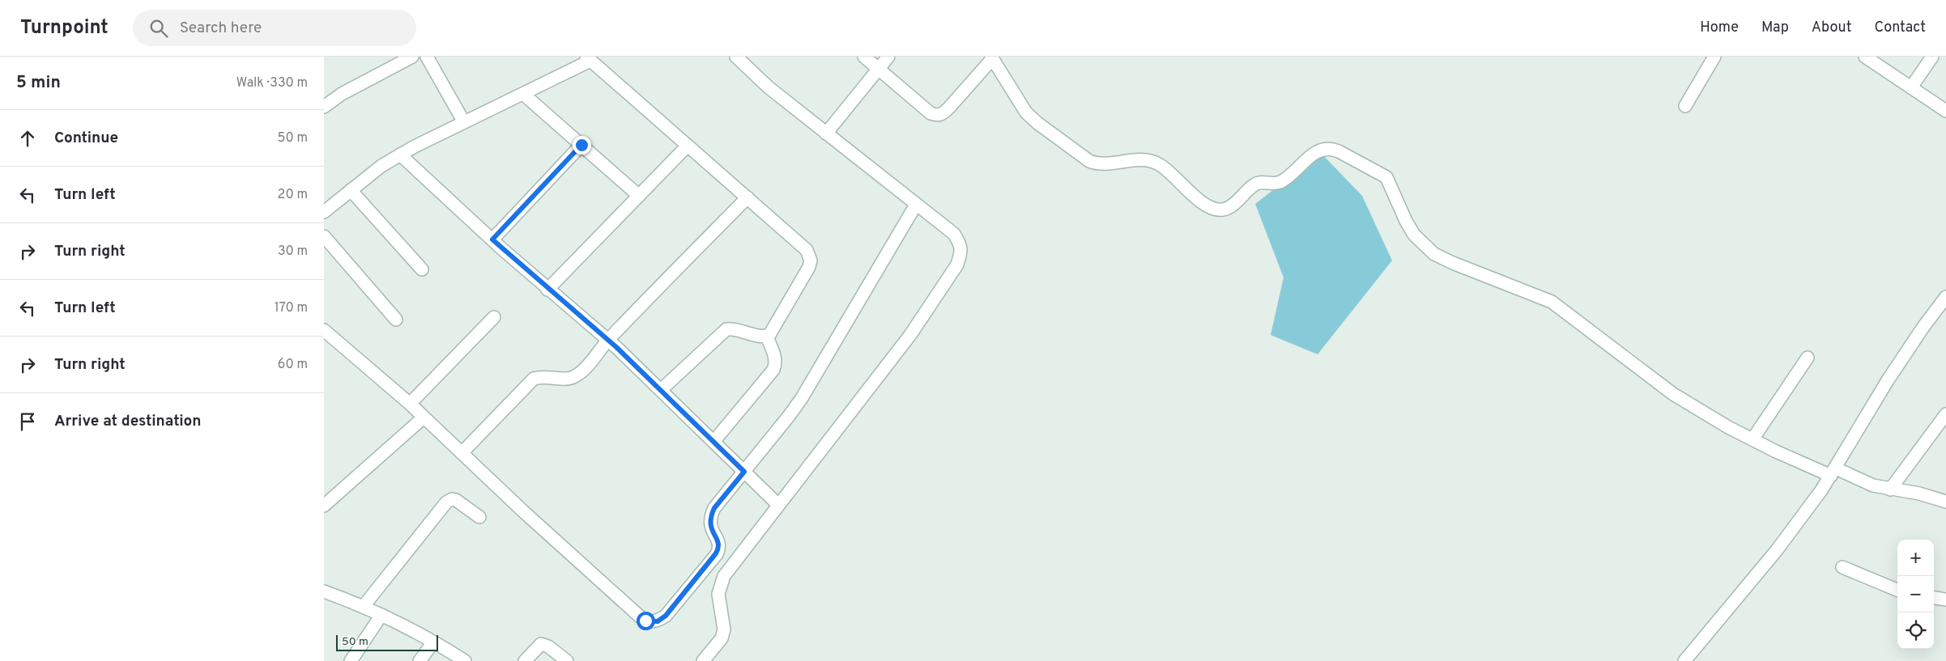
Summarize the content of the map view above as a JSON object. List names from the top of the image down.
{
  "scale_bar": "50 m",
  "page": {
    "header": "Turnpoint",
    "search": "Search here",
    "nav": [
      "Home",
      "Map",
      "About",
      "Contact"
    ],
    "heading": ["5 min", "Walk · 330 m"],
    "list": [
      ["Continue", "50 m"],
      ["Turn left", "20 m"],
      ["Turn right", "30 m"],
      ["Turn left", "170 m"],
      ["Turn right", "60 m"],
      "Arrive at destination"
    ],
    "map_buttons": ["+", "−"],
    "scale": "50 m"
  }
}
